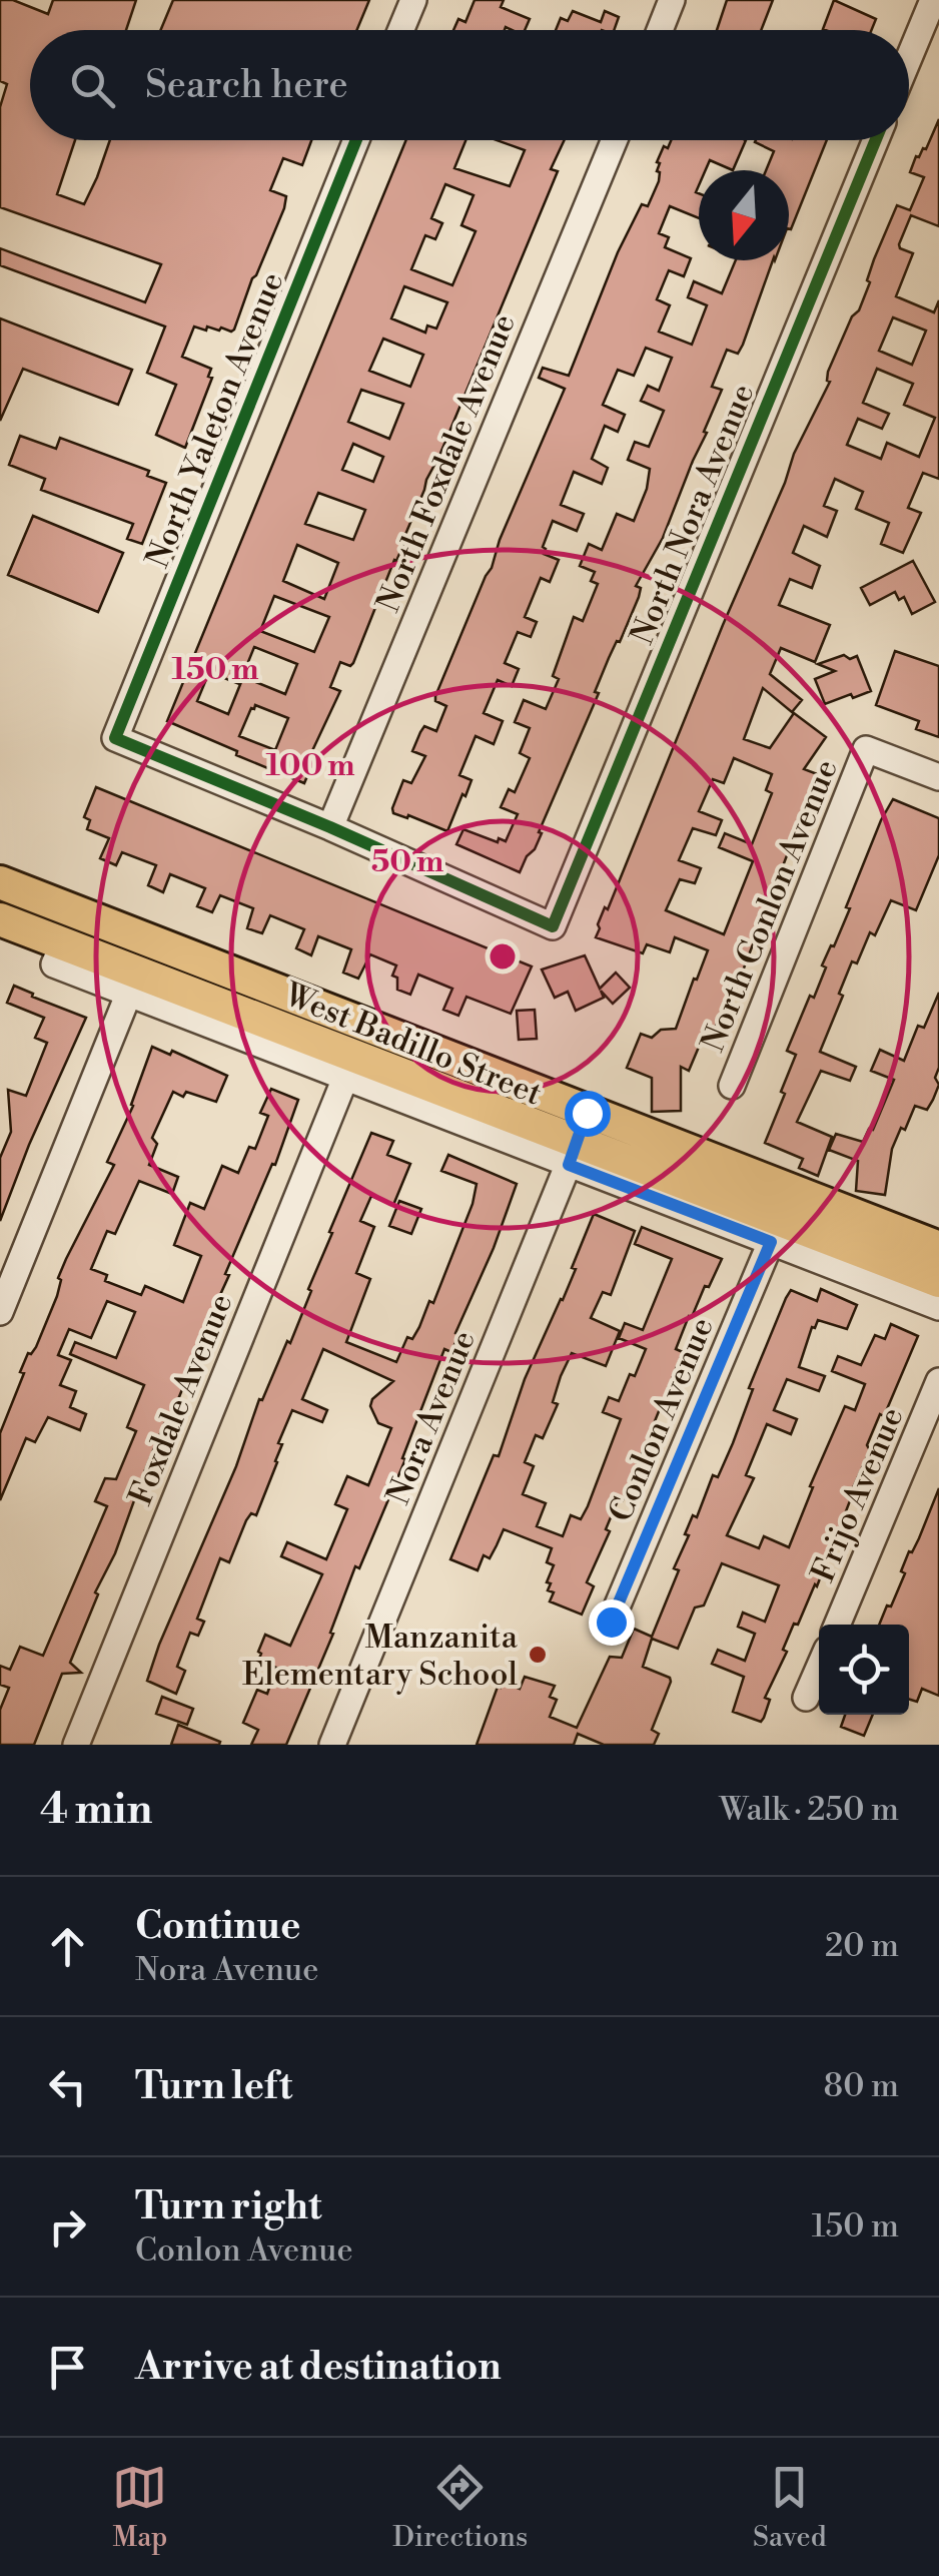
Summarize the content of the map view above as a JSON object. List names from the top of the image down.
{
  "streets": {
    "main road": ["West Badillo Street"],
    "street": [
      "North Yaleton Avenue",
      "North Foxdale Avenue",
      "North Nora Avenue",
      "North Conlon Avenue",
      "Foxdale Avenue",
      "Nora Avenue",
      "Conlon Avenue",
      "Frijo Avenue"
    ]
  },
  "crossings": [
    ["North Yaleton Avenue", "North Foxdale Avenue"],
    ["North Yaleton Avenue", "North Nora Avenue"],
    ["North Foxdale Avenue", "North Nora Avenue"],
    ["West Badillo Street", "Nora Avenue"]
  ],
  "places": ["Manzanita Elementary School"],
  "north": "bottom",
  "page": {
    "search": "Search here",
    "heading": ["4 min", "Walk · 250 m"],
    "list": [
      ["Continue", "Nora Avenue", "20 m"],
      ["Turn left", "80 m"],
      ["Turn right", "Conlon Avenue", "150 m"],
      "Arrive at destination"
    ],
    "nav": ["Map", "Directions", "Saved"]
  },
  "rings": ["150 m", "100 m", "50 m"]
}
